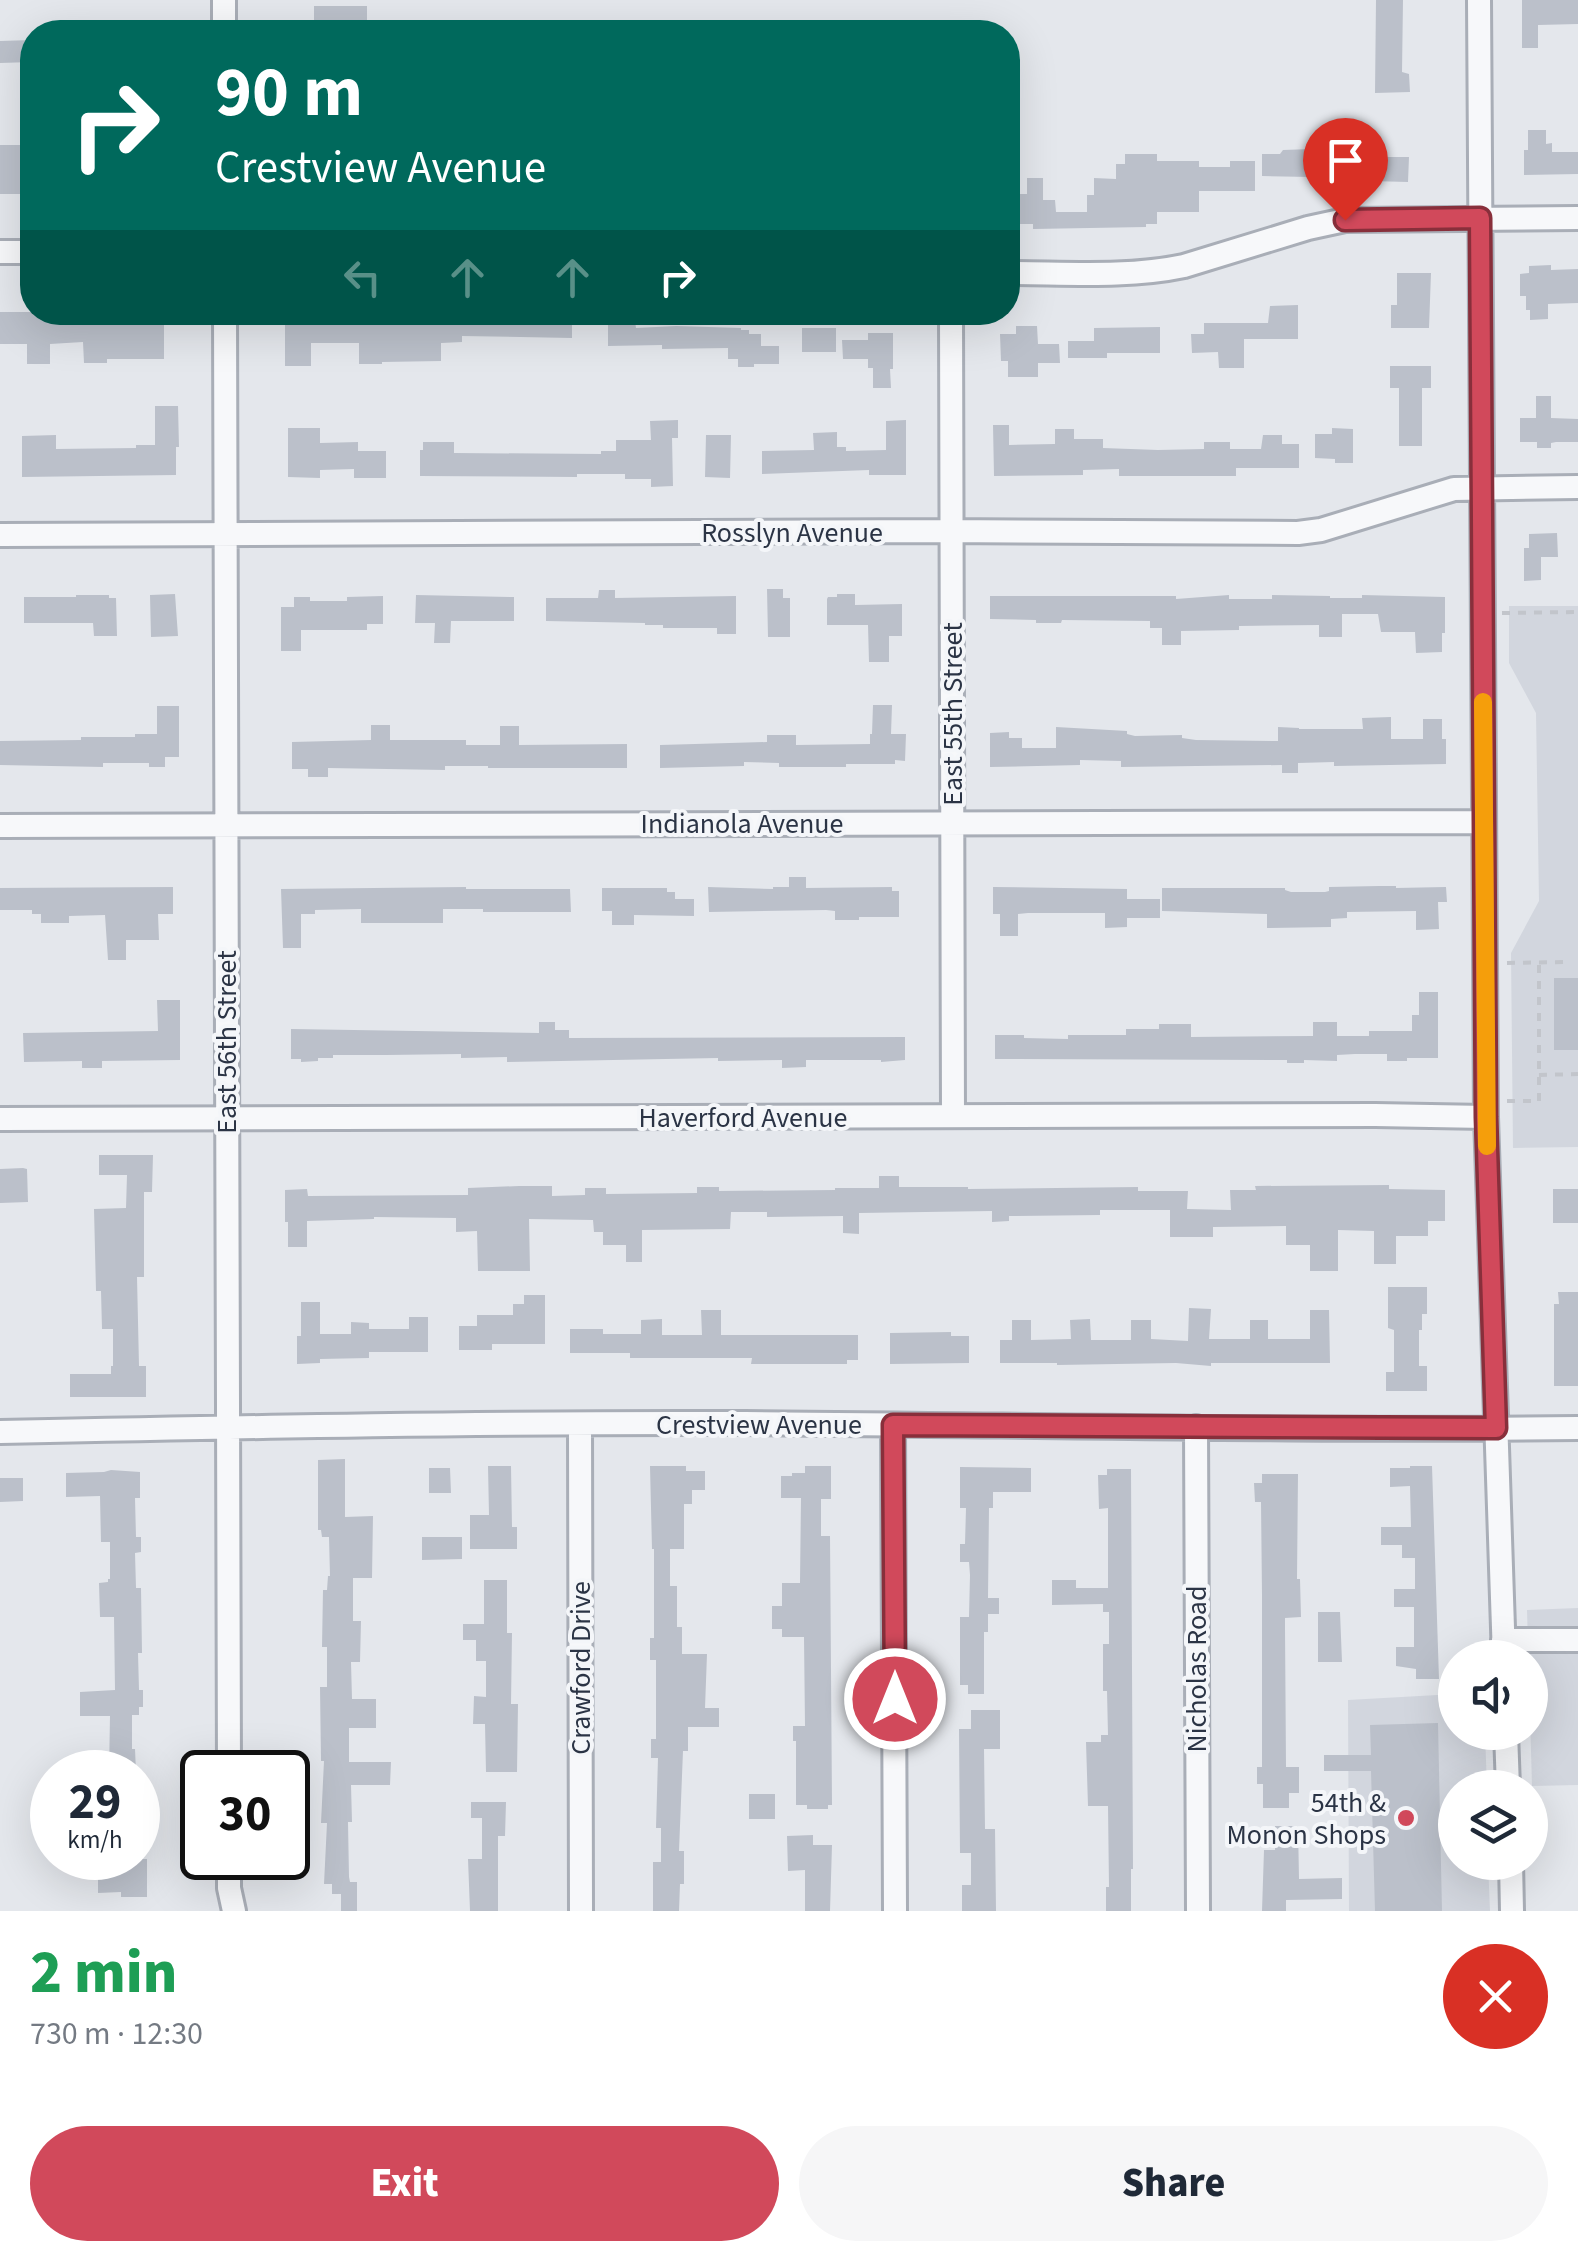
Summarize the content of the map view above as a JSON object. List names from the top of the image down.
{
  "streets": {
    "street": [
      "Rosslyn Avenue",
      "East 55th Street",
      "Indianola Avenue",
      "East 56th Street",
      "Haverford Avenue",
      "Crestview Avenue",
      "Crawford Drive",
      "Nicholas Road"
    ]
  },
  "crossings": [
    ["Rosslyn Avenue", "East 55th Street"],
    ["Rosslyn Avenue", "East 56th Street"],
    ["East 55th Street", "Indianola Avenue"],
    ["East 55th Street", "Haverford Avenue"],
    ["Indianola Avenue", "East 56th Street"],
    ["East 56th Street", "Haverford Avenue"],
    ["East 56th Street", "Crestview Avenue"],
    ["Crestview Avenue", "Crawford Drive"],
    ["Crestview Avenue", "Nicholas Road"]
  ],
  "places": ["54th & Monon Shops"],
  "page": {
    "turn": ["90 m", "Crestview Avenue"],
    "speed": "29 km/h",
    "limit": "30",
    "heading": ["2 min", "730 m · 12:30"],
    "buttons": ["Exit", "Share"]
  }
}
